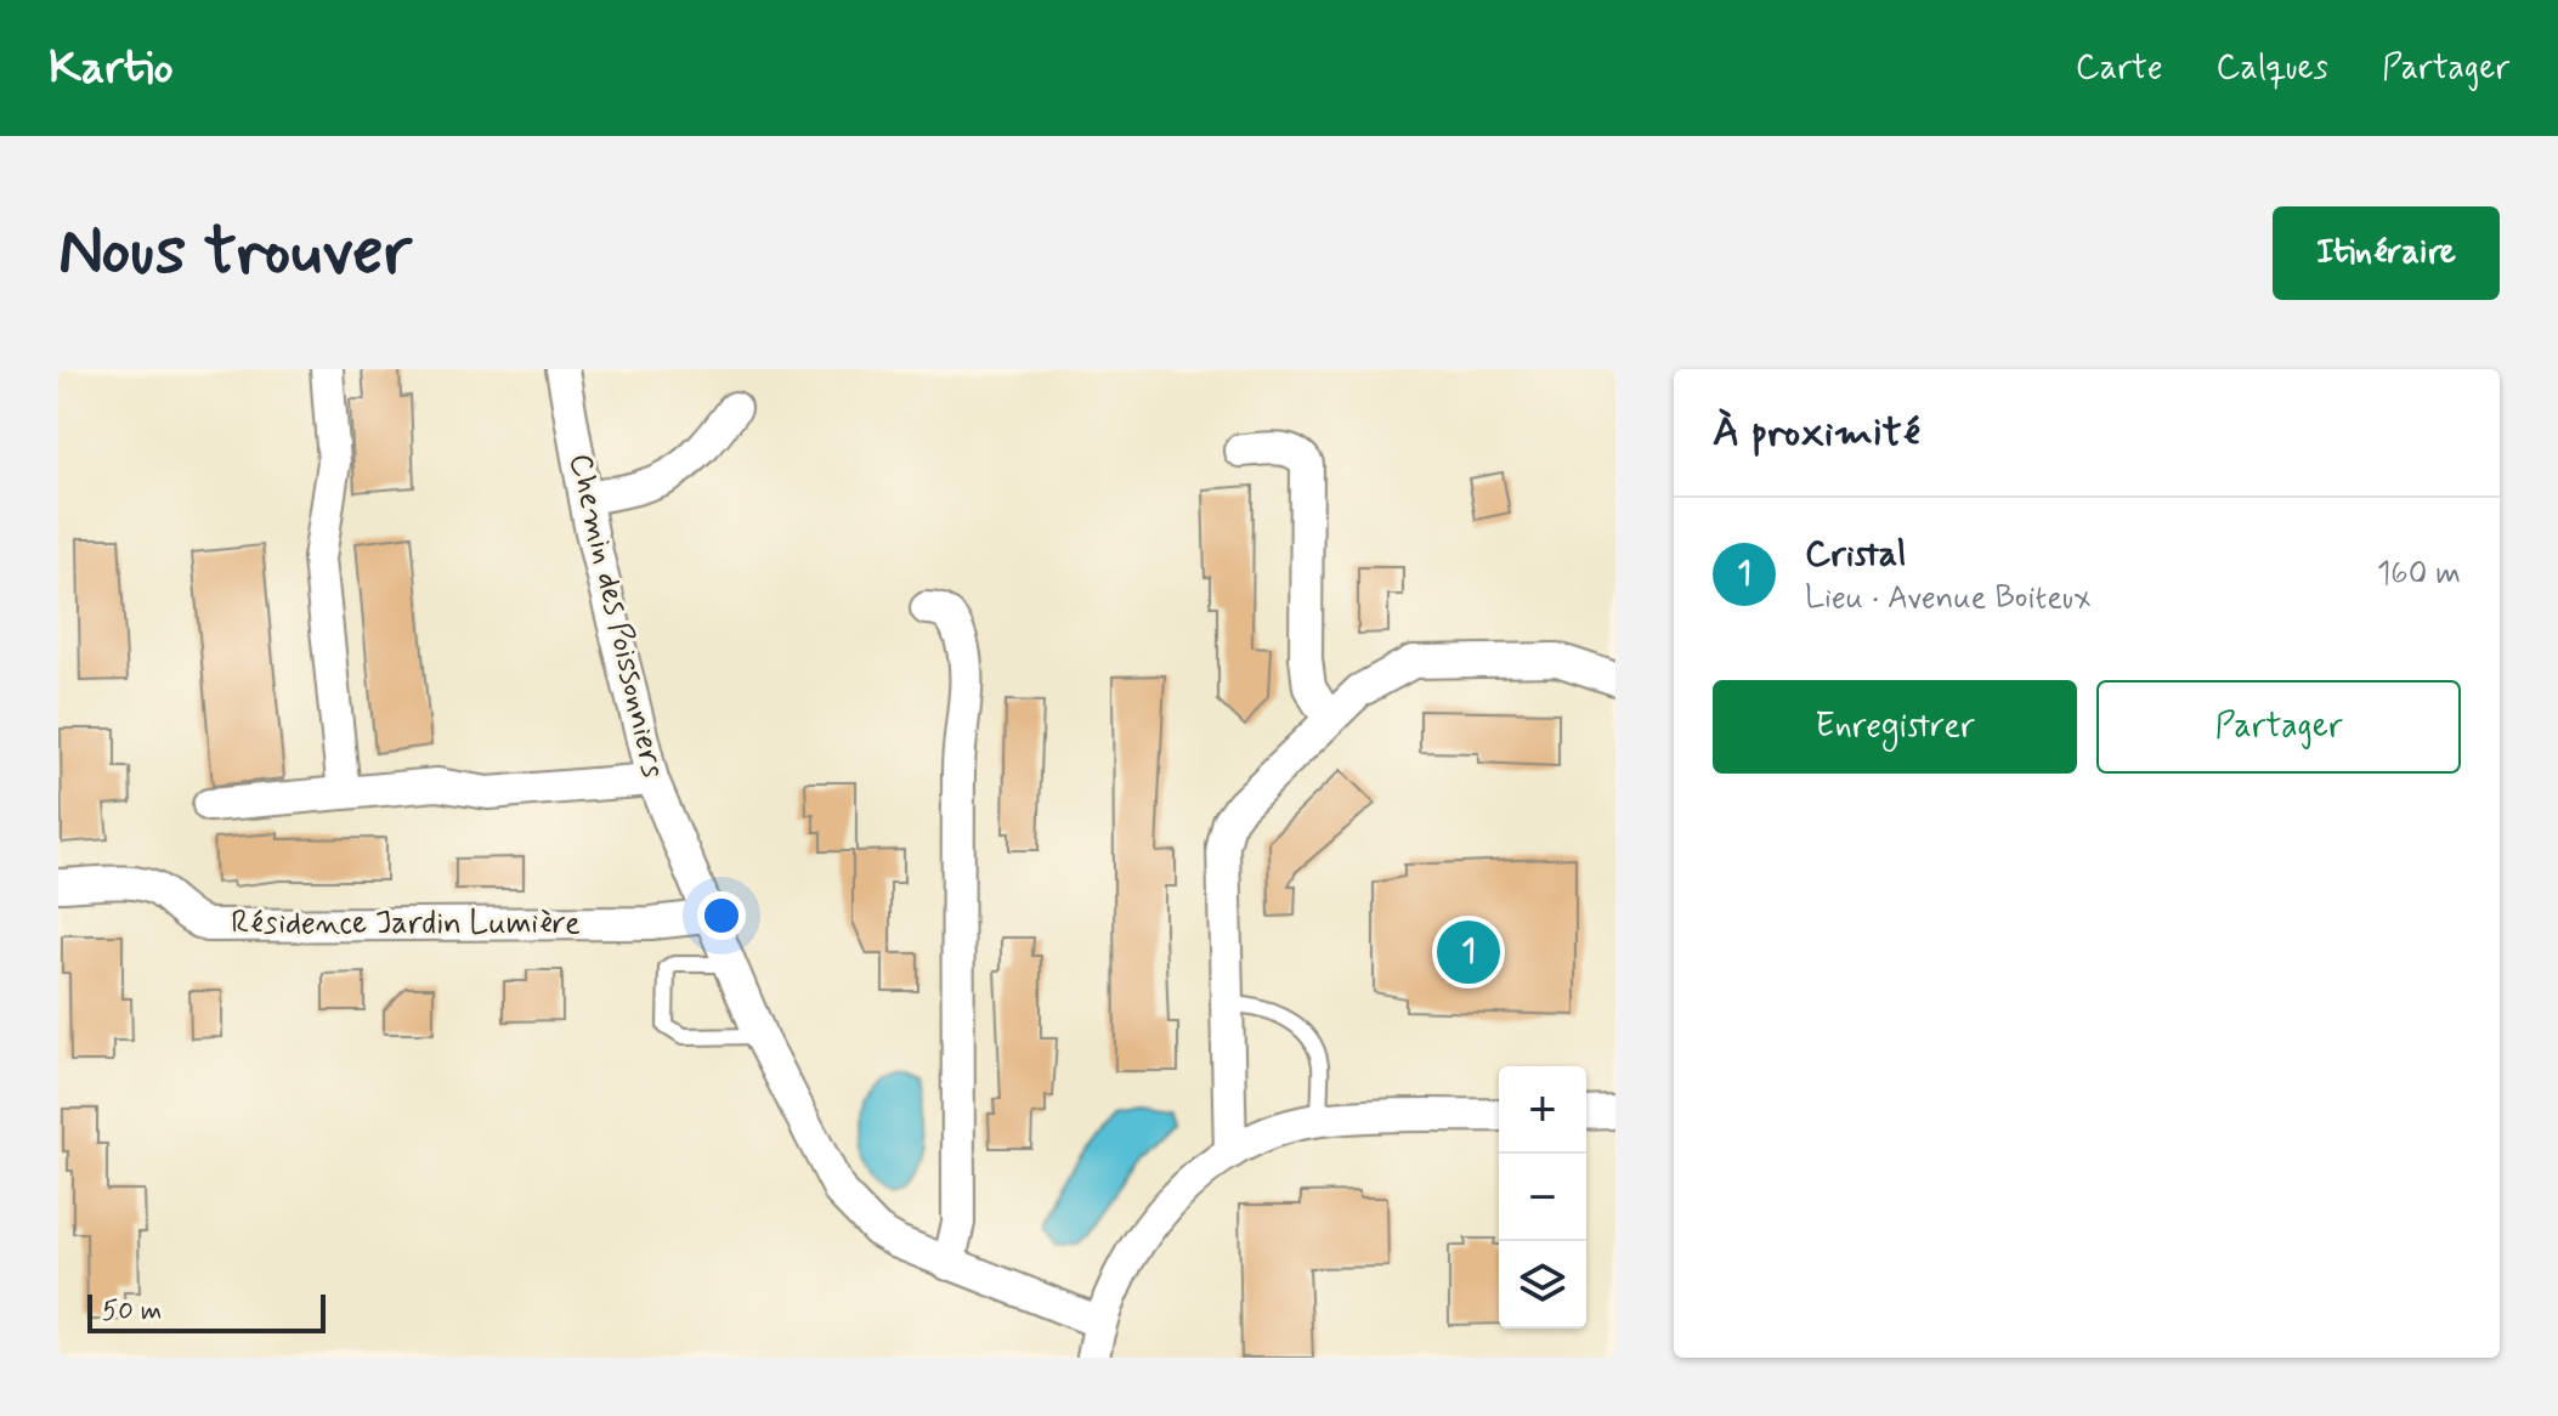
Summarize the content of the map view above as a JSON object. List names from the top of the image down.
{
  "streets": {
    "street": ["Chemin des Poissonniers", "Résidence Jardin Lumière"]
  },
  "crossings": [
    ["Chemin des Poissonniers", "Résidence Jardin Lumière"]
  ],
  "scale_bar": "50 m",
  "page": {
    "header": "Kartio",
    "nav": ["Carte", "Calques", "Partager"],
    "buttons": [
      "Itinéraire",
      ["Enregistrer", "Partager"]
    ],
    "title": "Nous trouver",
    "heading": "À proximité",
    "list": [
      {
        "mark": "1",
        "name": "Cristal",
        "note": "Lieu · Avenue Boiteux",
        "value": "160 m"
      }
    ],
    "pins": "1",
    "map_buttons": ["+", "−"],
    "scale": "50 m"
  }
}
